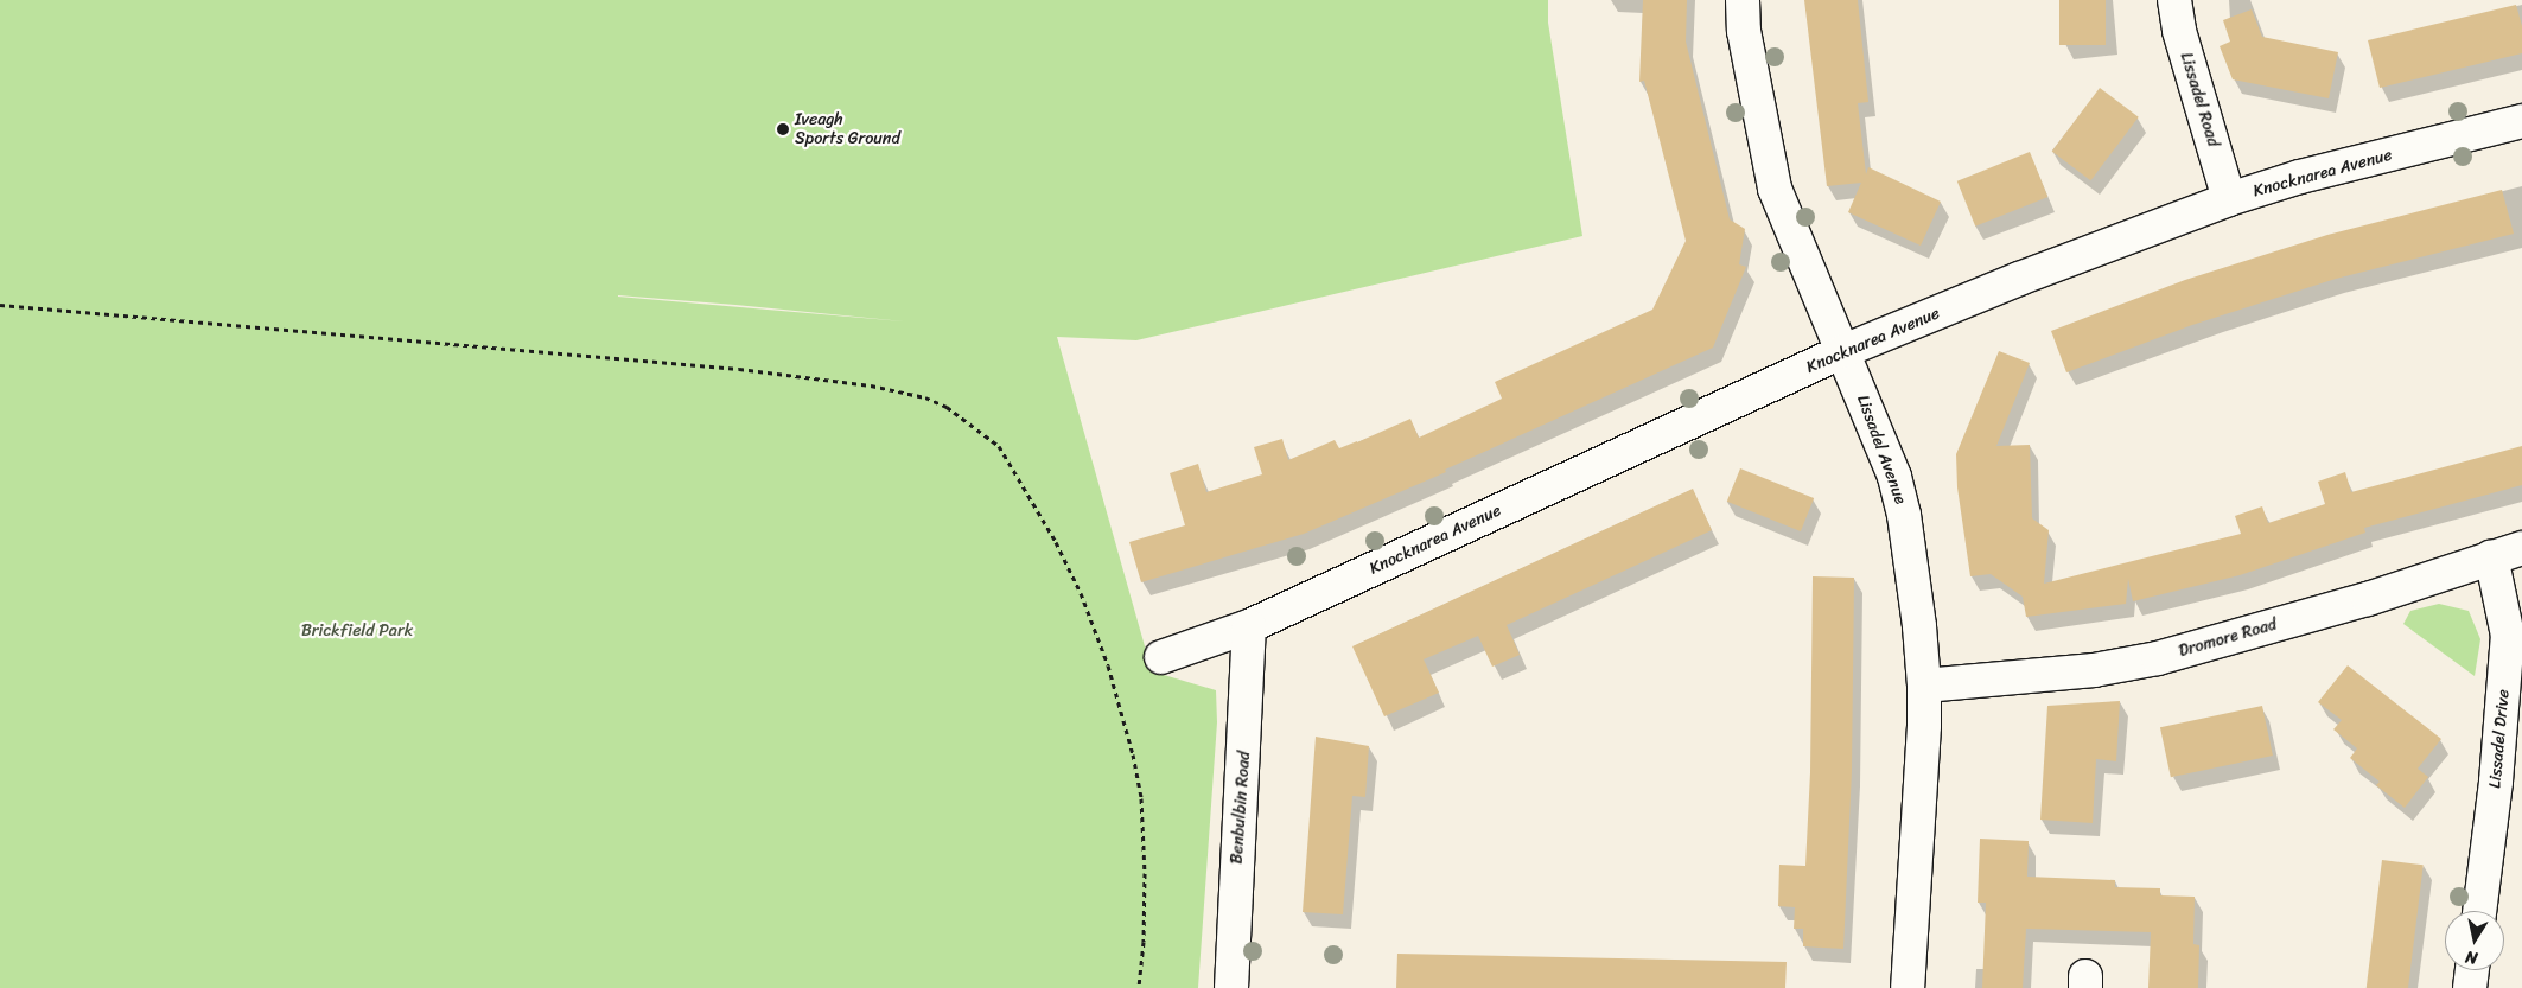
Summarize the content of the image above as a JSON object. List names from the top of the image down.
{
  "streets": {
    "street": [
      "Lissadel Road",
      "Knocknarea Avenue",
      "Lissadel Avenue",
      "Dromore Road",
      "Lissadel Drive",
      "Benbulbin Road"
    ]
  },
  "crossings": [
    ["Lissadel Road", "Knocknarea Avenue"],
    ["Knocknarea Avenue", "Lissadel Avenue"],
    ["Knocknarea Avenue", "Benbulbin Road"],
    ["Lissadel Avenue", "Dromore Road"],
    ["Dromore Road", "Lissadel Drive"]
  ],
  "parks": ["Brickfield Park"],
  "places": ["Iveagh Sports Ground"],
  "north": "bottom"
}
